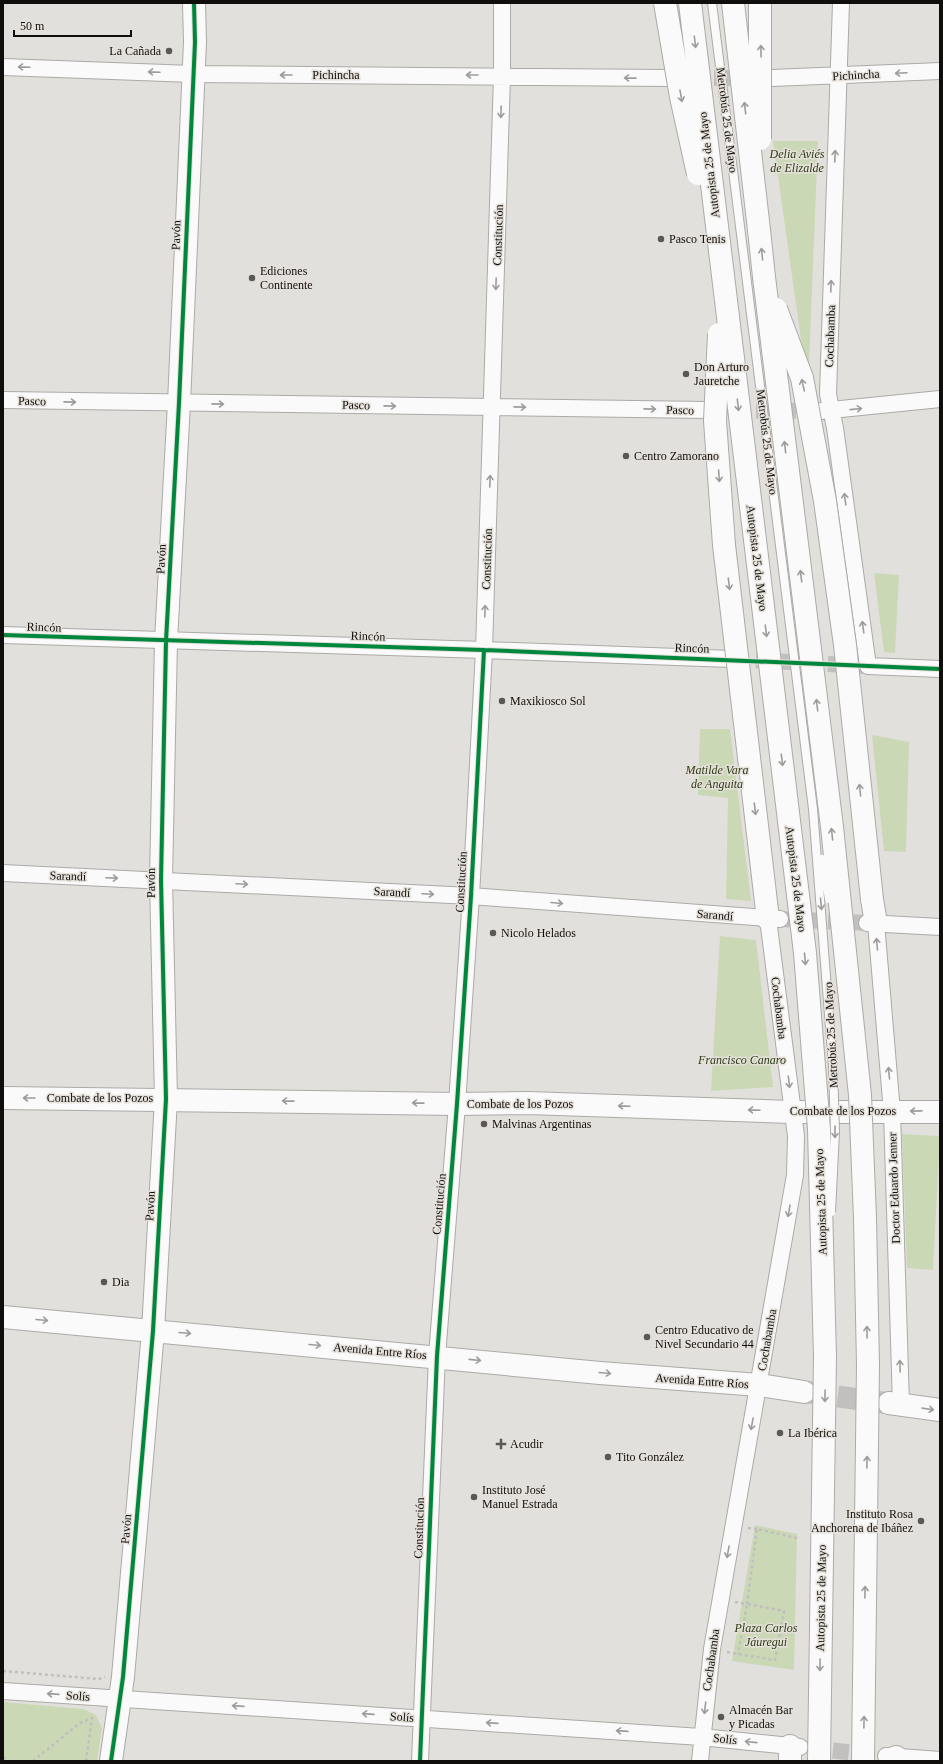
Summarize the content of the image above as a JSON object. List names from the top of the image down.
{
  "streets": {
    "main road": [
      "Autopista 25 de Mayo",
      "Pavón",
      "Combate de los Pozos",
      "Avenida Entre Ríos"
    ],
    "street": [
      "Pichincha",
      "Constitución",
      "Cochabamba",
      "Pasco",
      "Rincón",
      "Sarandí",
      "Doctor Eduardo Jenner",
      "Solís"
    ],
    "lane": ["Metrobús 25 de Mayo"]
  },
  "crossings": [
    ["Pichincha", "Pavón"],
    ["Pichincha", "Constitución"],
    ["Pichincha", "Cochabamba"],
    ["Pavón", "Pasco"],
    ["Pavón", "Rincón"],
    ["Pavón", "Sarandí"],
    ["Pavón", "Combate de los Pozos"],
    ["Pavón", "Avenida Entre Ríos"],
    ["Pavón", "Solís"],
    ["Constitución", "Pasco"],
    ["Constitución", "Rincón"],
    ["Constitución", "Sarandí"],
    ["Constitución", "Combate de los Pozos"],
    ["Constitución", "Avenida Entre Ríos"],
    ["Constitución", "Solís"],
    ["Cochabamba", "Sarandí"],
    ["Cochabamba", "Combate de los Pozos"],
    ["Cochabamba", "Avenida Entre Ríos"],
    ["Cochabamba", "Solís"],
    ["Combate de los Pozos", "Doctor Eduardo Jenner"]
  ],
  "one_way": [
    "Pichincha",
    "Pasco",
    "Sarandí",
    "Combate de los Pozos",
    "Doctor Eduardo Jenner",
    "Avenida Entre Ríos",
    "Solís"
  ],
  "parks": [
    "Delia Aviés de Elizalde",
    "Matilde Vara de Anguita",
    "Francisco Canaro",
    "Plaza Carlos Jáuregui"
  ],
  "places": {
    "other": [
      "La Cañada",
      "Pasco Tenis",
      "Ediciones Continente",
      "Don Arturo Jauretche",
      "Centro Zamorano",
      "Maxikiosco Sol",
      "Nicolo Helados",
      "Malvinas Argentinas",
      "Dia",
      "Centro Educativo de Nivel Secundario 44",
      "La Ibérica",
      "Tito González",
      "Instituto José Manuel Estrada",
      "Instituto Rosa Anchorena de Ibáñez",
      "Almacén Bar y Picadas"
    ],
    "health": ["Acudir"]
  },
  "scale_bar": "50 m"
}
